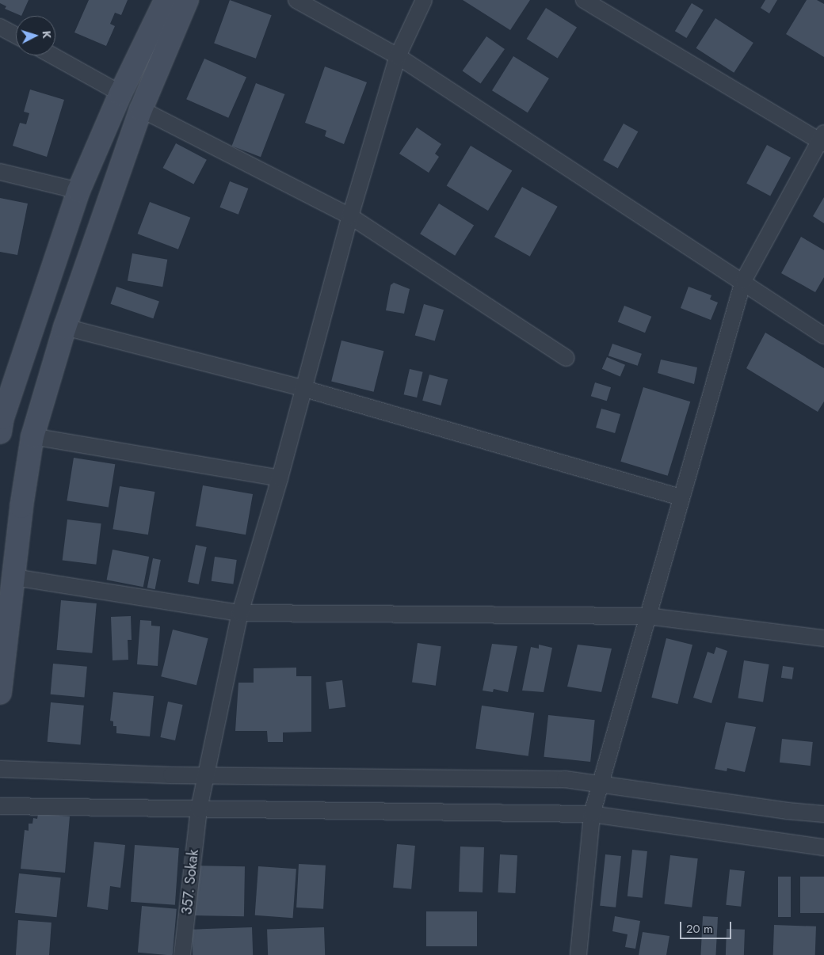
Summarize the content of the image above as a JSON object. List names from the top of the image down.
{
  "streets": {
    "street": ["357. Sokak"]
  },
  "scale_bar": "20 m",
  "north": "right"
}
